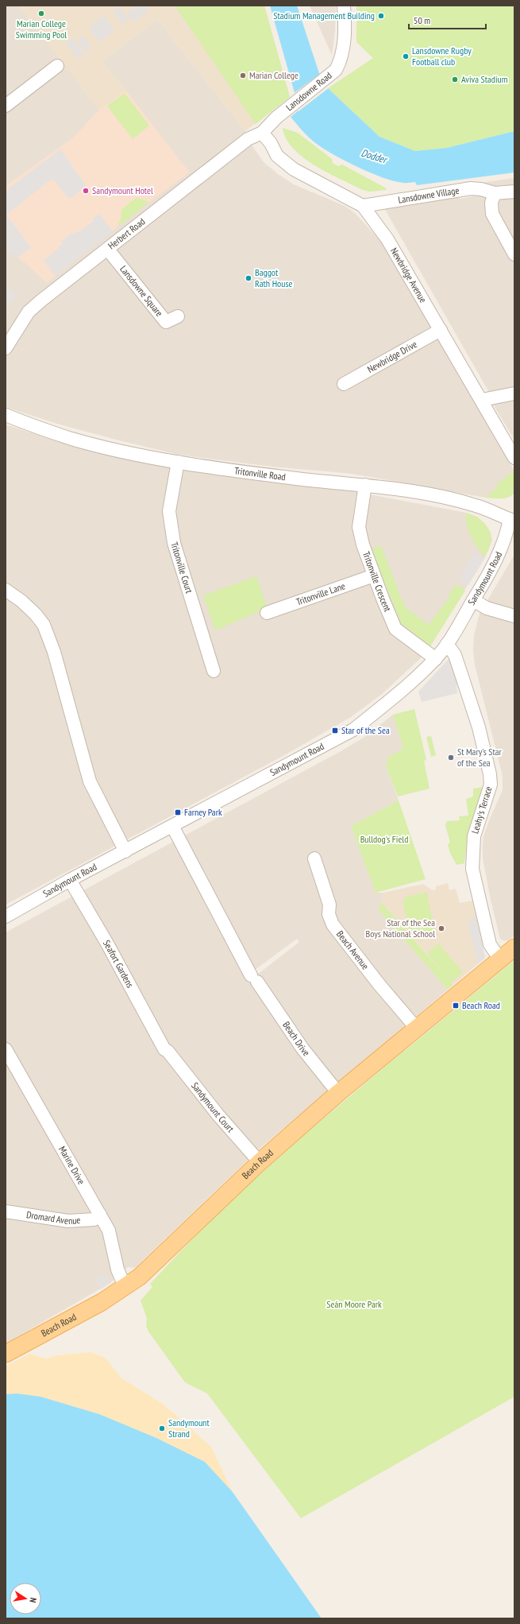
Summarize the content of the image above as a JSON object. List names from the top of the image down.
{
  "streets": {
    "main road": ["Beach Road"],
    "street": [
      "Lansdowne Road",
      "Lansdowne Village",
      "Herbert Road",
      "Newbridge Avenue",
      "Lansdowne Square",
      "Newbridge Drive",
      "Tritonville Road",
      "Tritonville Court",
      "Sandymount Road",
      "Tritonville Crescent",
      "Tritonville Lane",
      "Leahy's Terrace",
      "Beach Avenue",
      "Seafort Gardens",
      "Beach Drive",
      "Sandymount Court",
      "Marine Drive",
      "Dromard Avenue"
    ]
  },
  "crossings": [
    ["Lansdowne Road", "Herbert Road"],
    ["Lansdowne Road", "Newbridge Avenue"],
    ["Lansdowne Village", "Newbridge Avenue"],
    ["Herbert Road", "Newbridge Avenue"],
    ["Herbert Road", "Lansdowne Square"],
    ["Newbridge Avenue", "Newbridge Drive"],
    ["Tritonville Road", "Tritonville Court"],
    ["Tritonville Road", "Sandymount Road"],
    ["Tritonville Road", "Tritonville Crescent"],
    ["Sandymount Road", "Tritonville Crescent"],
    ["Sandymount Road", "Leahy's Terrace"],
    ["Sandymount Road", "Seafort Gardens"],
    ["Sandymount Road", "Beach Drive"],
    ["Tritonville Crescent", "Tritonville Lane"],
    ["Leahy's Terrace", "Beach Road"],
    ["Beach Avenue", "Beach Road"],
    ["Seafort Gardens", "Sandymount Court"],
    ["Beach Drive", "Beach Road"],
    ["Sandymount Court", "Beach Road"],
    ["Beach Road", "Marine Drive"],
    ["Marine Drive", "Dromard Avenue"]
  ],
  "water": ["Dodder"],
  "parks": ["Bulldog's Field", "Seán Moore Park"],
  "places": {
    "other": [
      "Marian College Swimming Pool",
      "Stadium Management Building",
      "Lansdowne Rugby Football club",
      "Marian College",
      "Aviva Stadium",
      "Sandymount Hotel",
      "Baggot Rath House",
      "St Mary's Star of the Sea",
      "Star of the Sea Boys National School",
      "Sandymount Strand"
    ],
    "transit": ["Star of the Sea", "Farney Park", "Beach Road"]
  },
  "scale_bar": "50 m",
  "north": "right"
}
